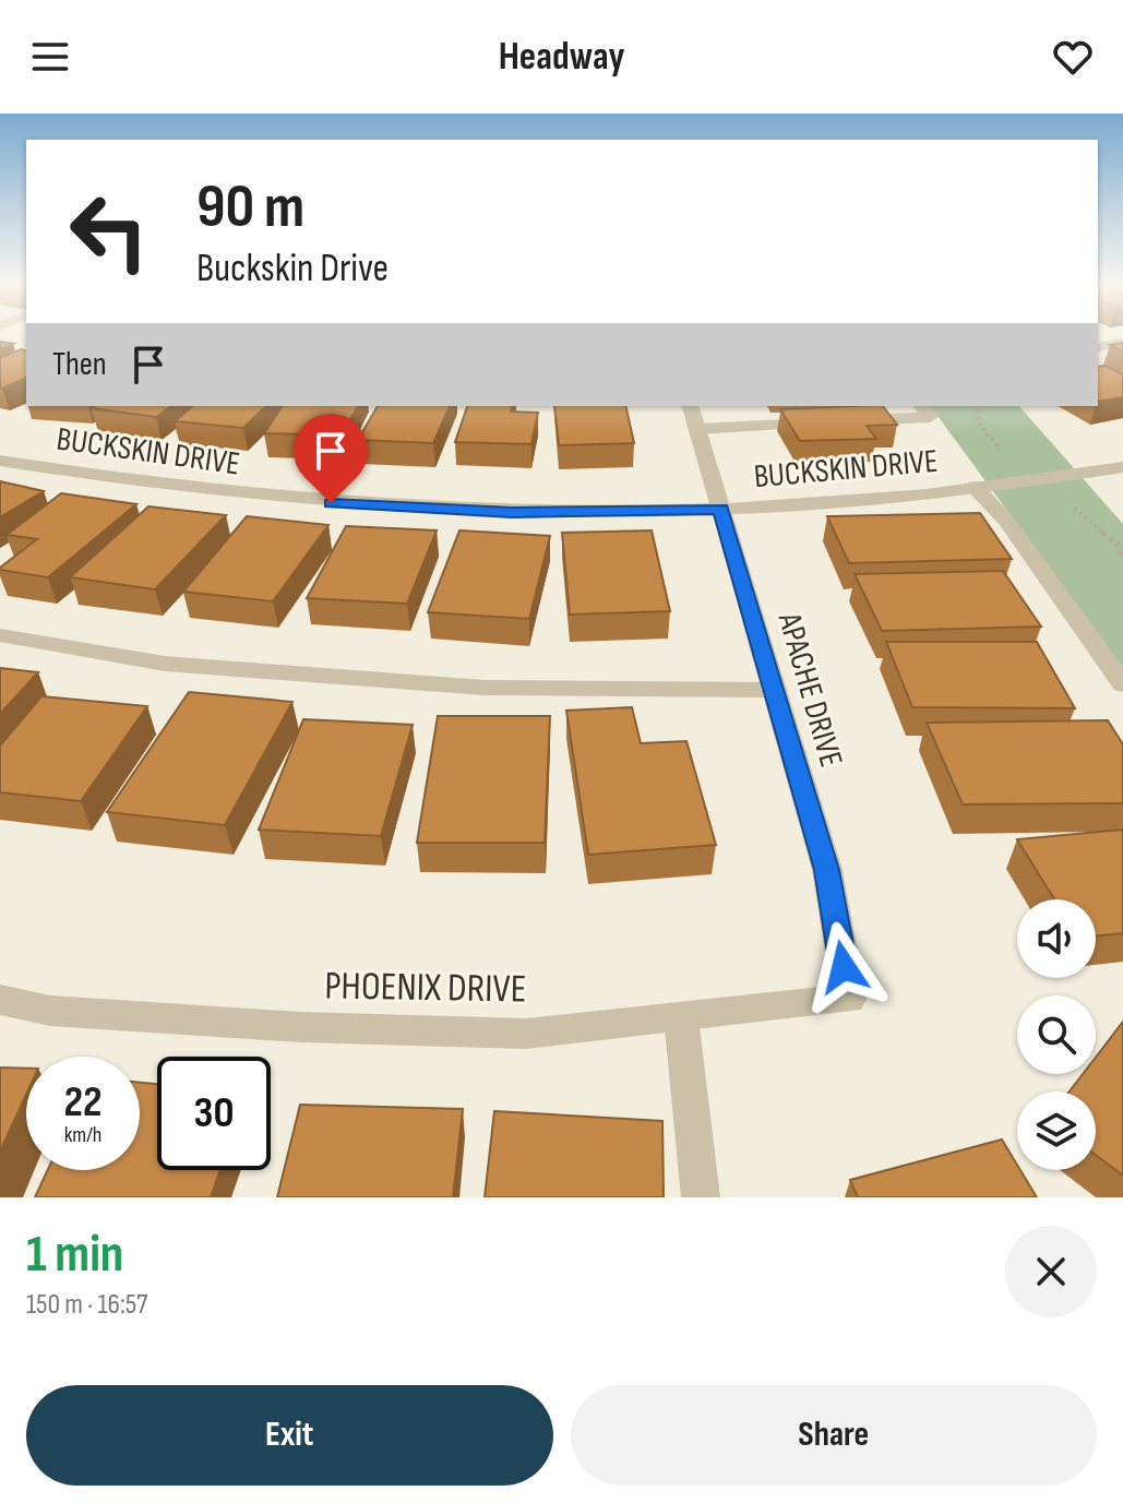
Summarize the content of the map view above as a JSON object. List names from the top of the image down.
{
  "streets": {
    "street": ["BUCKSKIN DRIVE", "APACHE DRIVE", "PHOENIX DRIVE"]
  },
  "crossings": [
    ["BUCKSKIN DRIVE", "APACHE DRIVE"],
    ["APACHE DRIVE", "PHOENIX DRIVE"]
  ],
  "page": {
    "header": "Headway",
    "turn": ["90 m", "Buckskin Drive"],
    "then": "Then",
    "speed": "22 km/h",
    "limit": "30",
    "heading": ["1 min", "150 m · 16:57"],
    "buttons": ["Exit", "Share"]
  }
}
